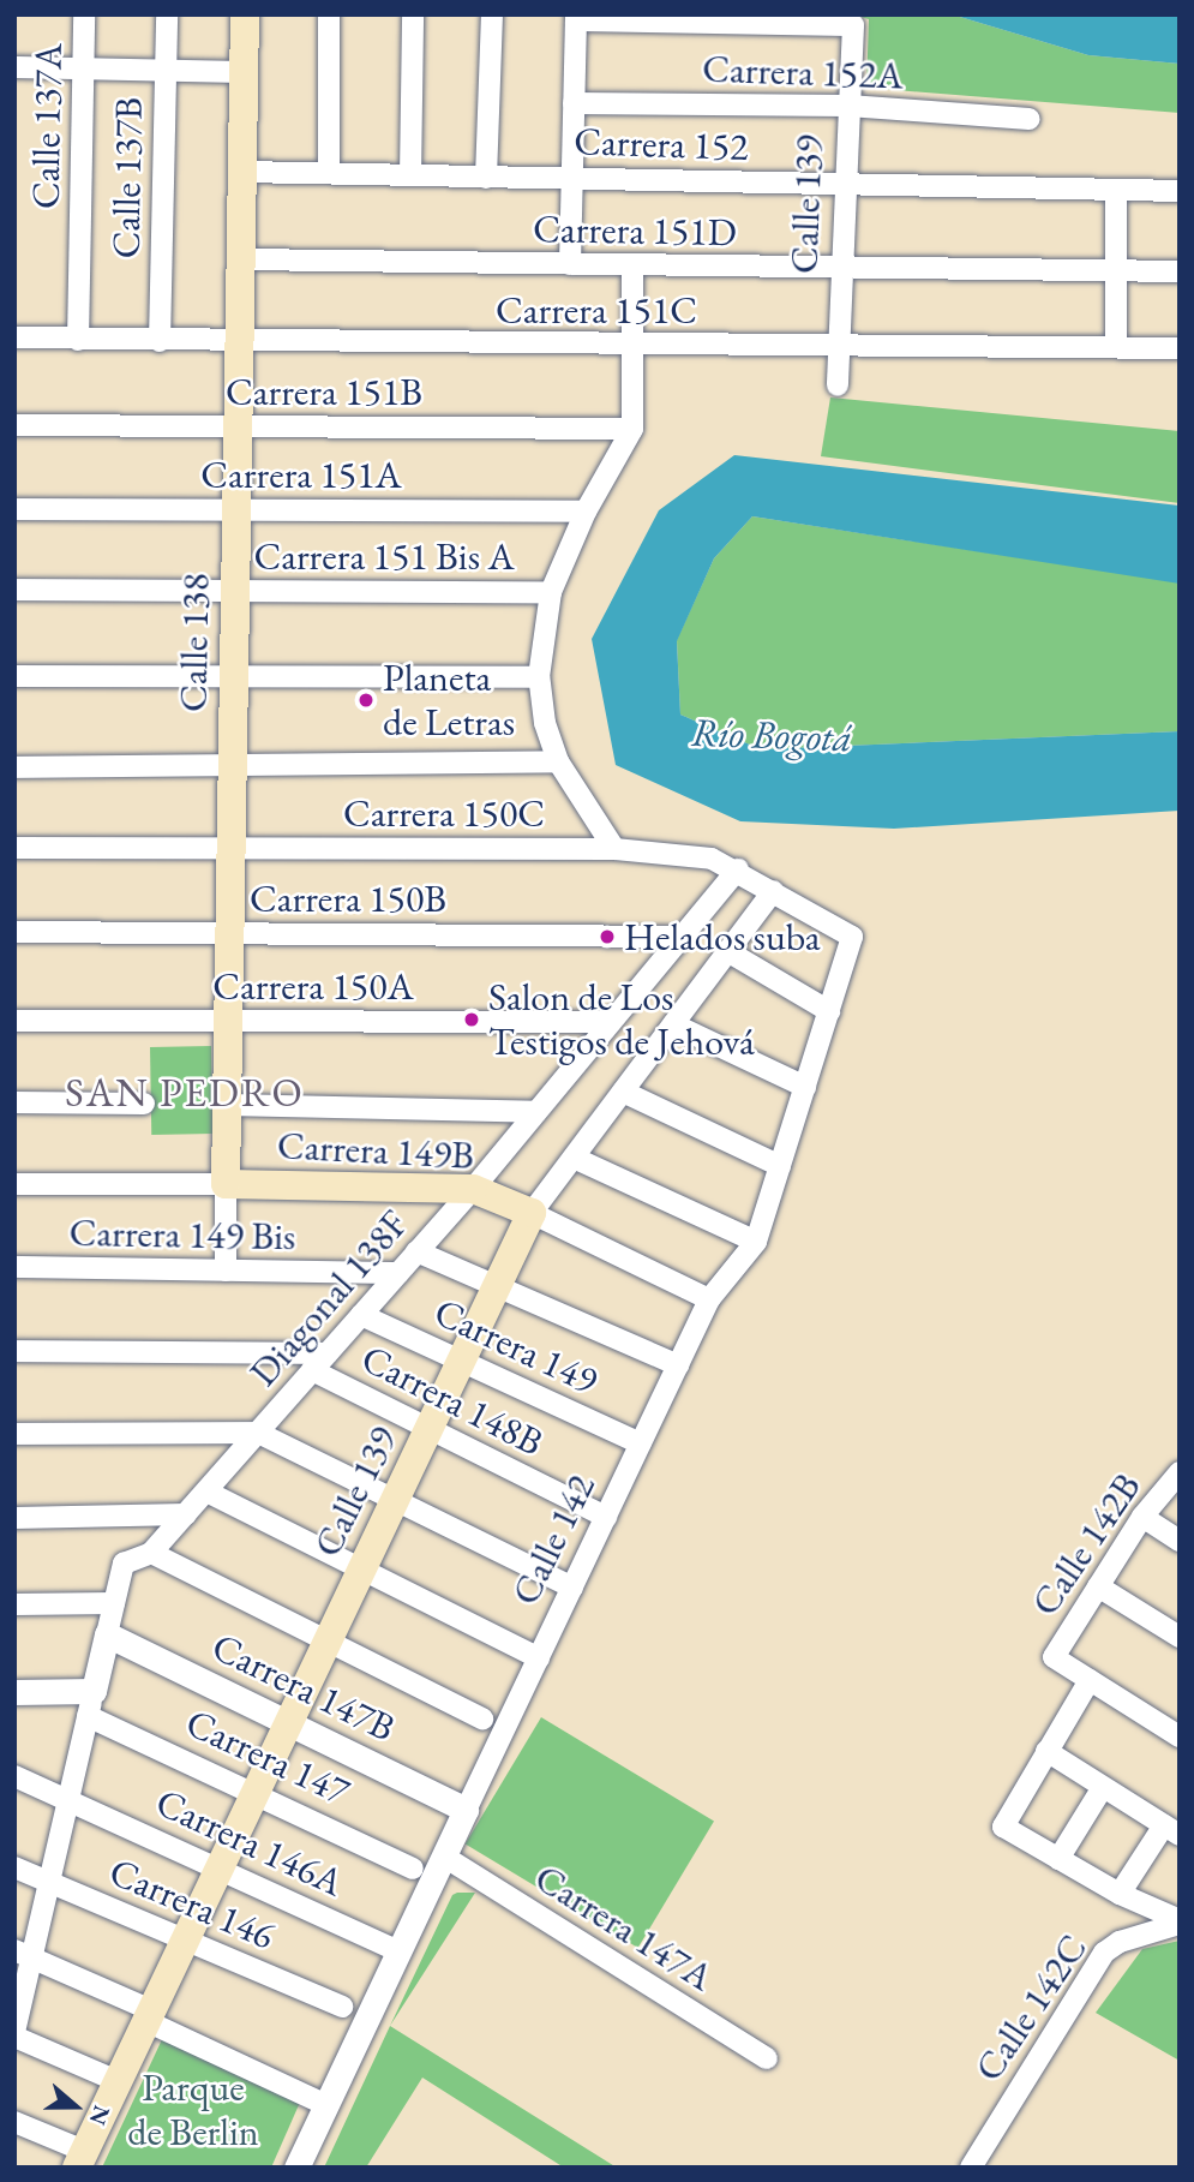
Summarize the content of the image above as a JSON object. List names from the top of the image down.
{
  "streets": {
    "main road": ["Calle 139", "Calle 138", "Carrera 149B"],
    "street": [
      "Carrera 152A",
      "Calle 137A",
      "Carrera 152",
      "Calle 137B",
      "Carrera 151D",
      "Carrera 151C",
      "Carrera 151B",
      "Carrera 151A",
      "Carrera 151 Bis A",
      "Carrera 150C",
      "Carrera 150B",
      "Carrera 150A",
      "Carrera 149 Bis",
      "Diagonal 138F",
      "Carrera 149",
      "Carrera 148B",
      "Calle 142",
      "Calle 142B",
      "Carrera 147B",
      "Carrera 147",
      "Carrera 146A",
      "Carrera 146",
      "Carrera 147A",
      "Calle 142C"
    ]
  },
  "crossings": [
    ["Carrera 152A", "Calle 139"],
    ["Calle 137A", "Carrera 151C"],
    ["Carrera 152", "Calle 139"],
    ["Carrera 152", "Calle 138"],
    ["Calle 137B", "Carrera 151C"],
    ["Calle 139", "Carrera 151D"],
    ["Calle 139", "Carrera 151C"],
    ["Calle 139", "Carrera 150C"],
    ["Calle 139", "Carrera 149B"],
    ["Calle 139", "Carrera 149"],
    ["Calle 139", "Carrera 148B"],
    ["Calle 139", "Carrera 147B"],
    ["Calle 139", "Carrera 147"],
    ["Calle 139", "Carrera 146A"],
    ["Calle 139", "Carrera 146"],
    ["Carrera 151D", "Calle 138"],
    ["Carrera 151C", "Calle 138"],
    ["Carrera 151B", "Calle 138"],
    ["Carrera 151A", "Calle 138"],
    ["Carrera 151 Bis A", "Calle 138"],
    ["Calle 138", "Carrera 150C"],
    ["Calle 138", "Carrera 150B"],
    ["Calle 138", "Carrera 150A"],
    ["Calle 138", "Carrera 149B"],
    ["Calle 138", "Carrera 149 Bis"],
    ["Carrera 150C", "Diagonal 138F"],
    ["Carrera 150C", "Calle 142"],
    ["Carrera 150B", "Diagonal 138F"],
    ["Carrera 150A", "Diagonal 138F"],
    ["Carrera 149B", "Diagonal 138F"],
    ["Carrera 149B", "Calle 142"],
    ["Carrera 149 Bis", "Diagonal 138F"],
    ["Diagonal 138F", "Carrera 149"],
    ["Diagonal 138F", "Carrera 148B"],
    ["Carrera 149", "Calle 142"],
    ["Carrera 148B", "Calle 142"],
    ["Calle 142", "Carrera 147B"],
    ["Calle 142", "Carrera 146A"],
    ["Calle 142", "Carrera 147A"]
  ],
  "districts": ["SAN PEDRO"],
  "water": ["Río Bogotá"],
  "parks": ["Parque de Berlin"],
  "places": ["Planeta de Letras", "Helados suba", "Salon de Los Testigos de Jehová"],
  "north": "right"
}
